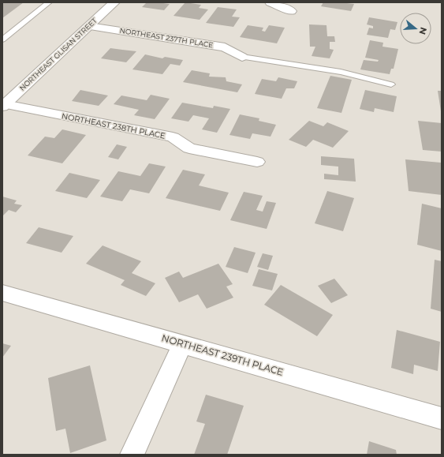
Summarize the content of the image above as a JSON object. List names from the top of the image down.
{
  "streets": {
    "street": [
      "NORTHEAST 237TH PLACE",
      "NORTHEAST GLISAN STREET",
      "NORTHEAST 238TH PLACE",
      "NORTHEAST 239TH PLACE"
    ]
  },
  "crossings": [
    ["NORTHEAST 237TH PLACE", "NORTHEAST GLISAN STREET"],
    ["NORTHEAST GLISAN STREET", "NORTHEAST 238TH PLACE"]
  ],
  "north": "right"
}
